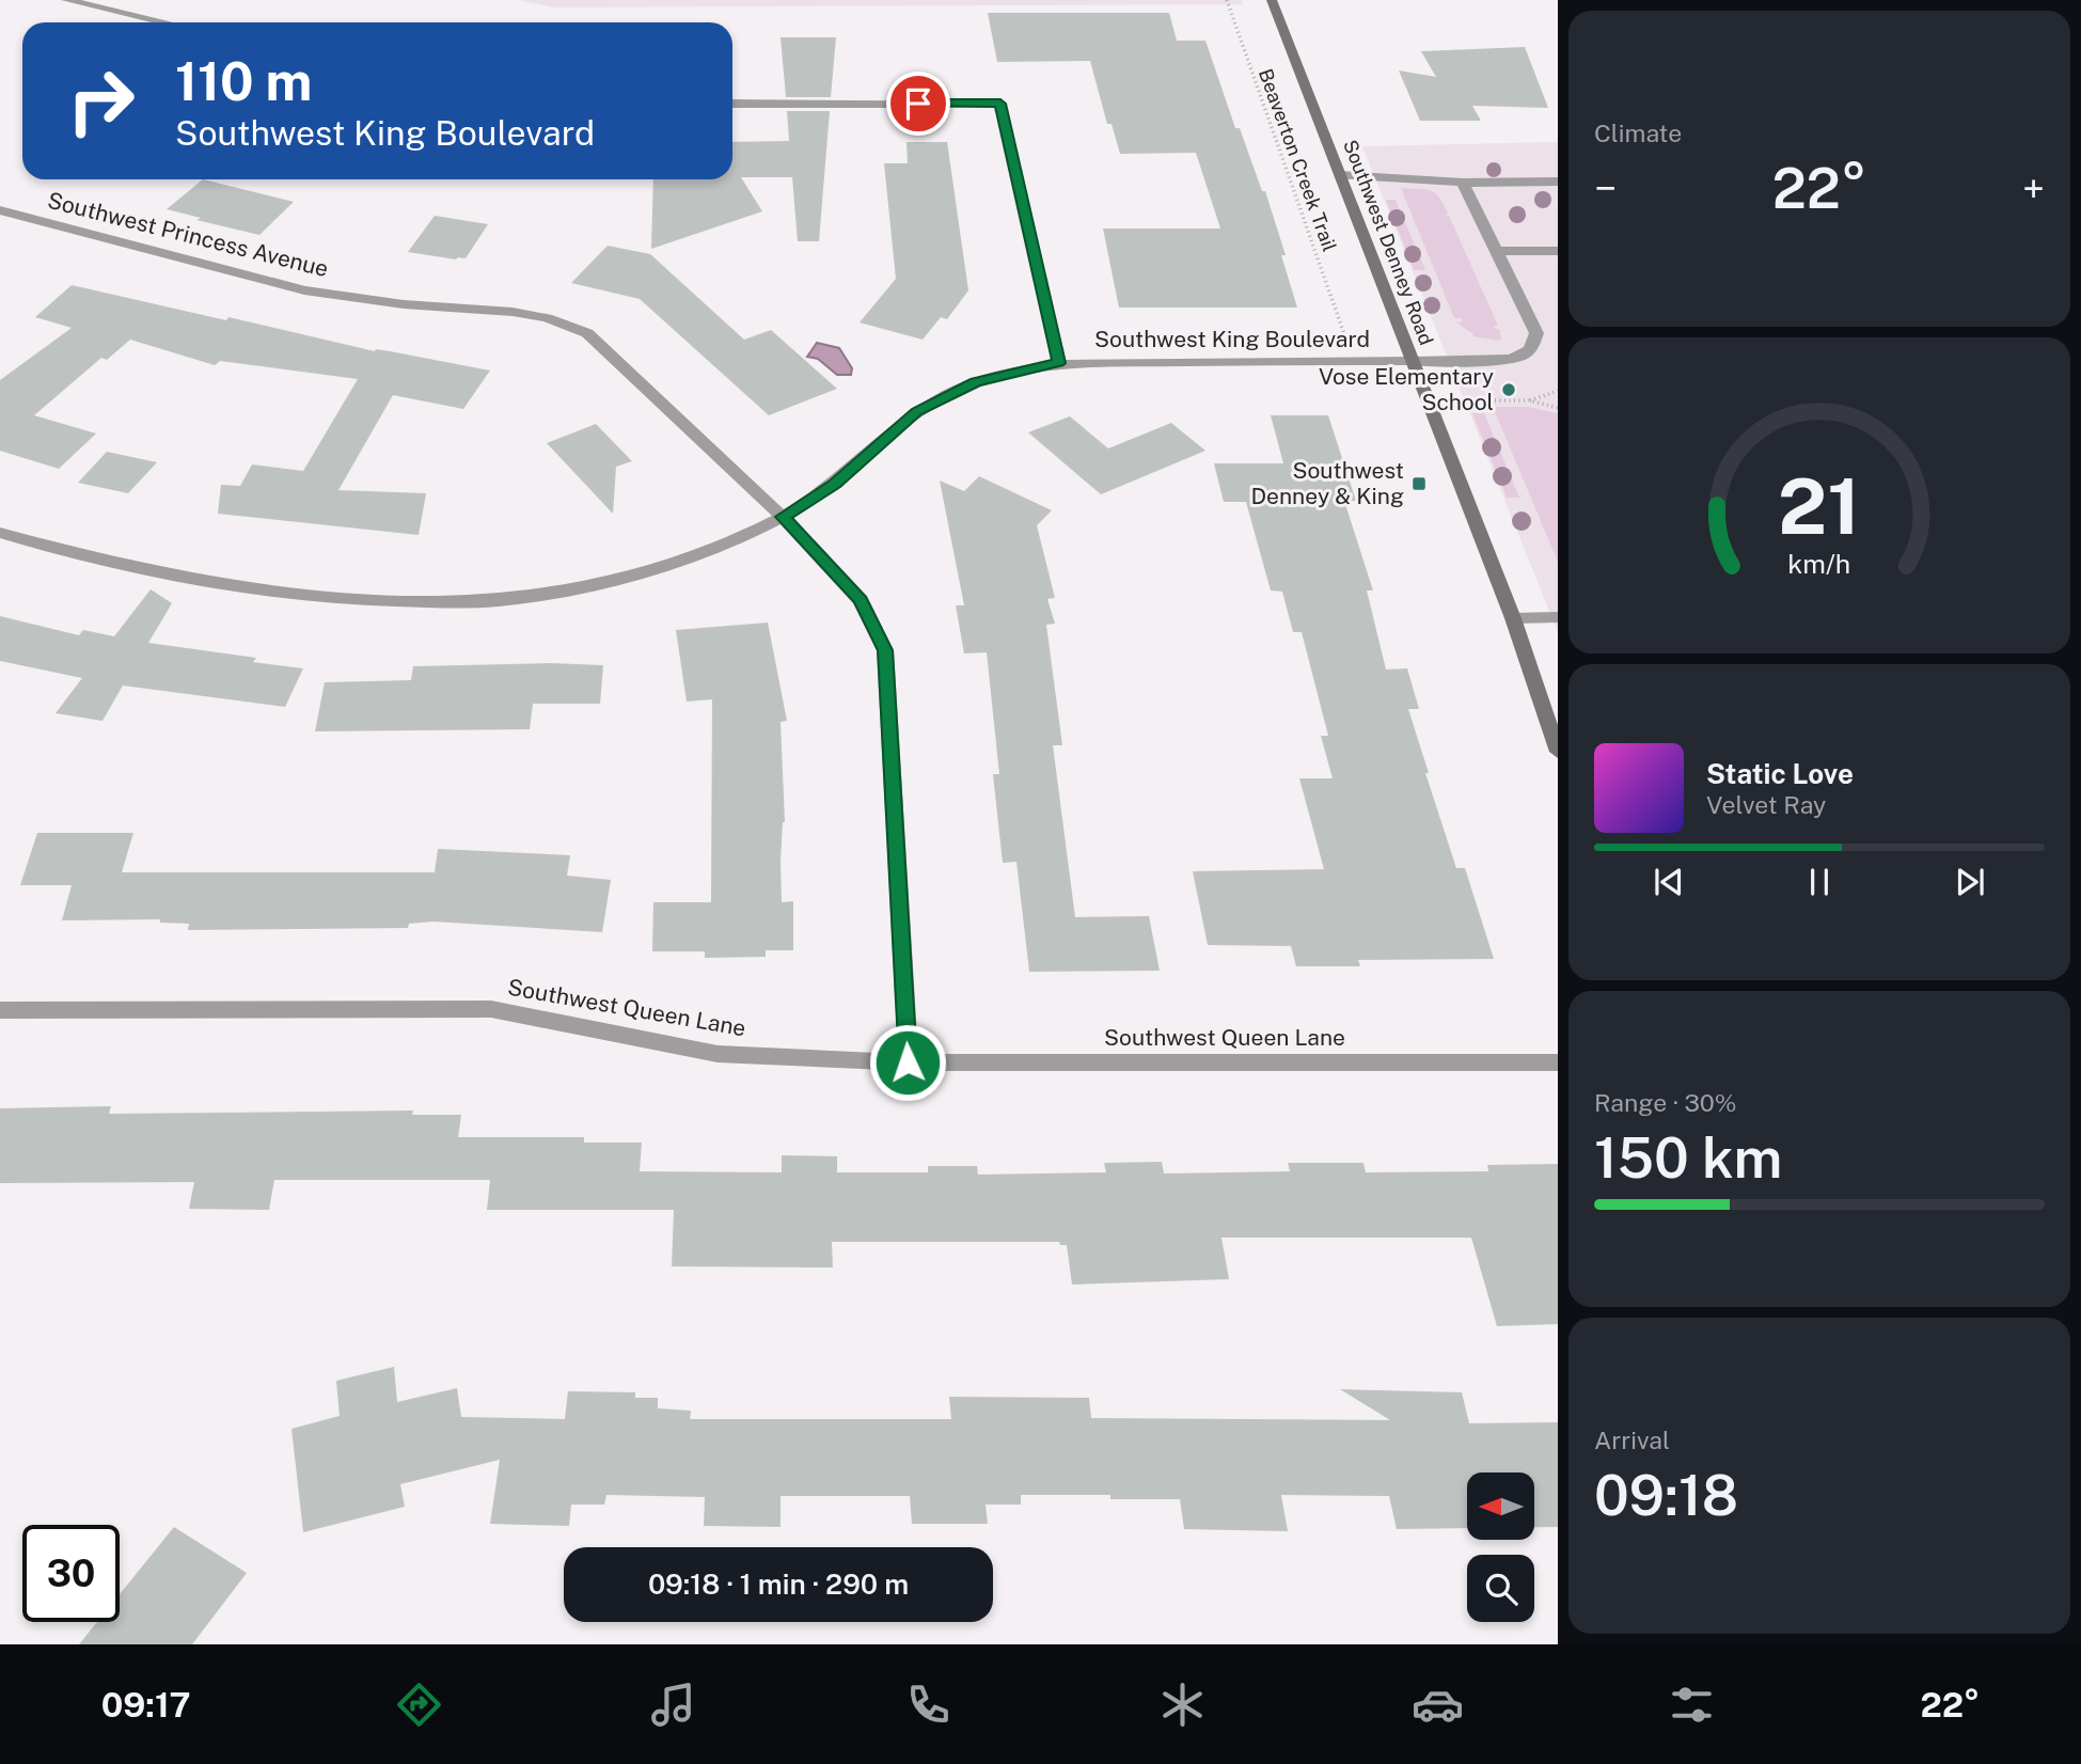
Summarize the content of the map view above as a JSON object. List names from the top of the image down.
{
  "streets": {
    "street": [
      "Southwest Princess Avenue",
      "Southwest Denney Road",
      "Southwest King Boulevard",
      "Southwest Queen Lane"
    ],
    "path": ["Beaverton Creek Trail"]
  },
  "crossings": [
    ["Southwest Princess Avenue", "Southwest King Boulevard"],
    ["Southwest Princess Avenue", "Southwest Queen Lane"],
    ["Southwest Denney Road", "Southwest King Boulevard"]
  ],
  "places": {
    "other": ["Vose Elementary School"],
    "transit": ["Southwest Denney & King"]
  },
  "north": "left",
  "page": {
    "tile": [
      "Climate",
      ["Range · 30%", "150 km"],
      ["Arrival", "09:18"]
    ],
    "turn": ["110 m", "Southwest King Boulevard"],
    "heat": ["−", "22°", "+"],
    "song": ["Static Love", "Velvet Ray"],
    "limit": "30",
    "trip": "09:18 · 1 min · 290 m",
    "tabs": ["09:17", "22°"],
    "gauge": ["21", "km/h"]
  }
}
